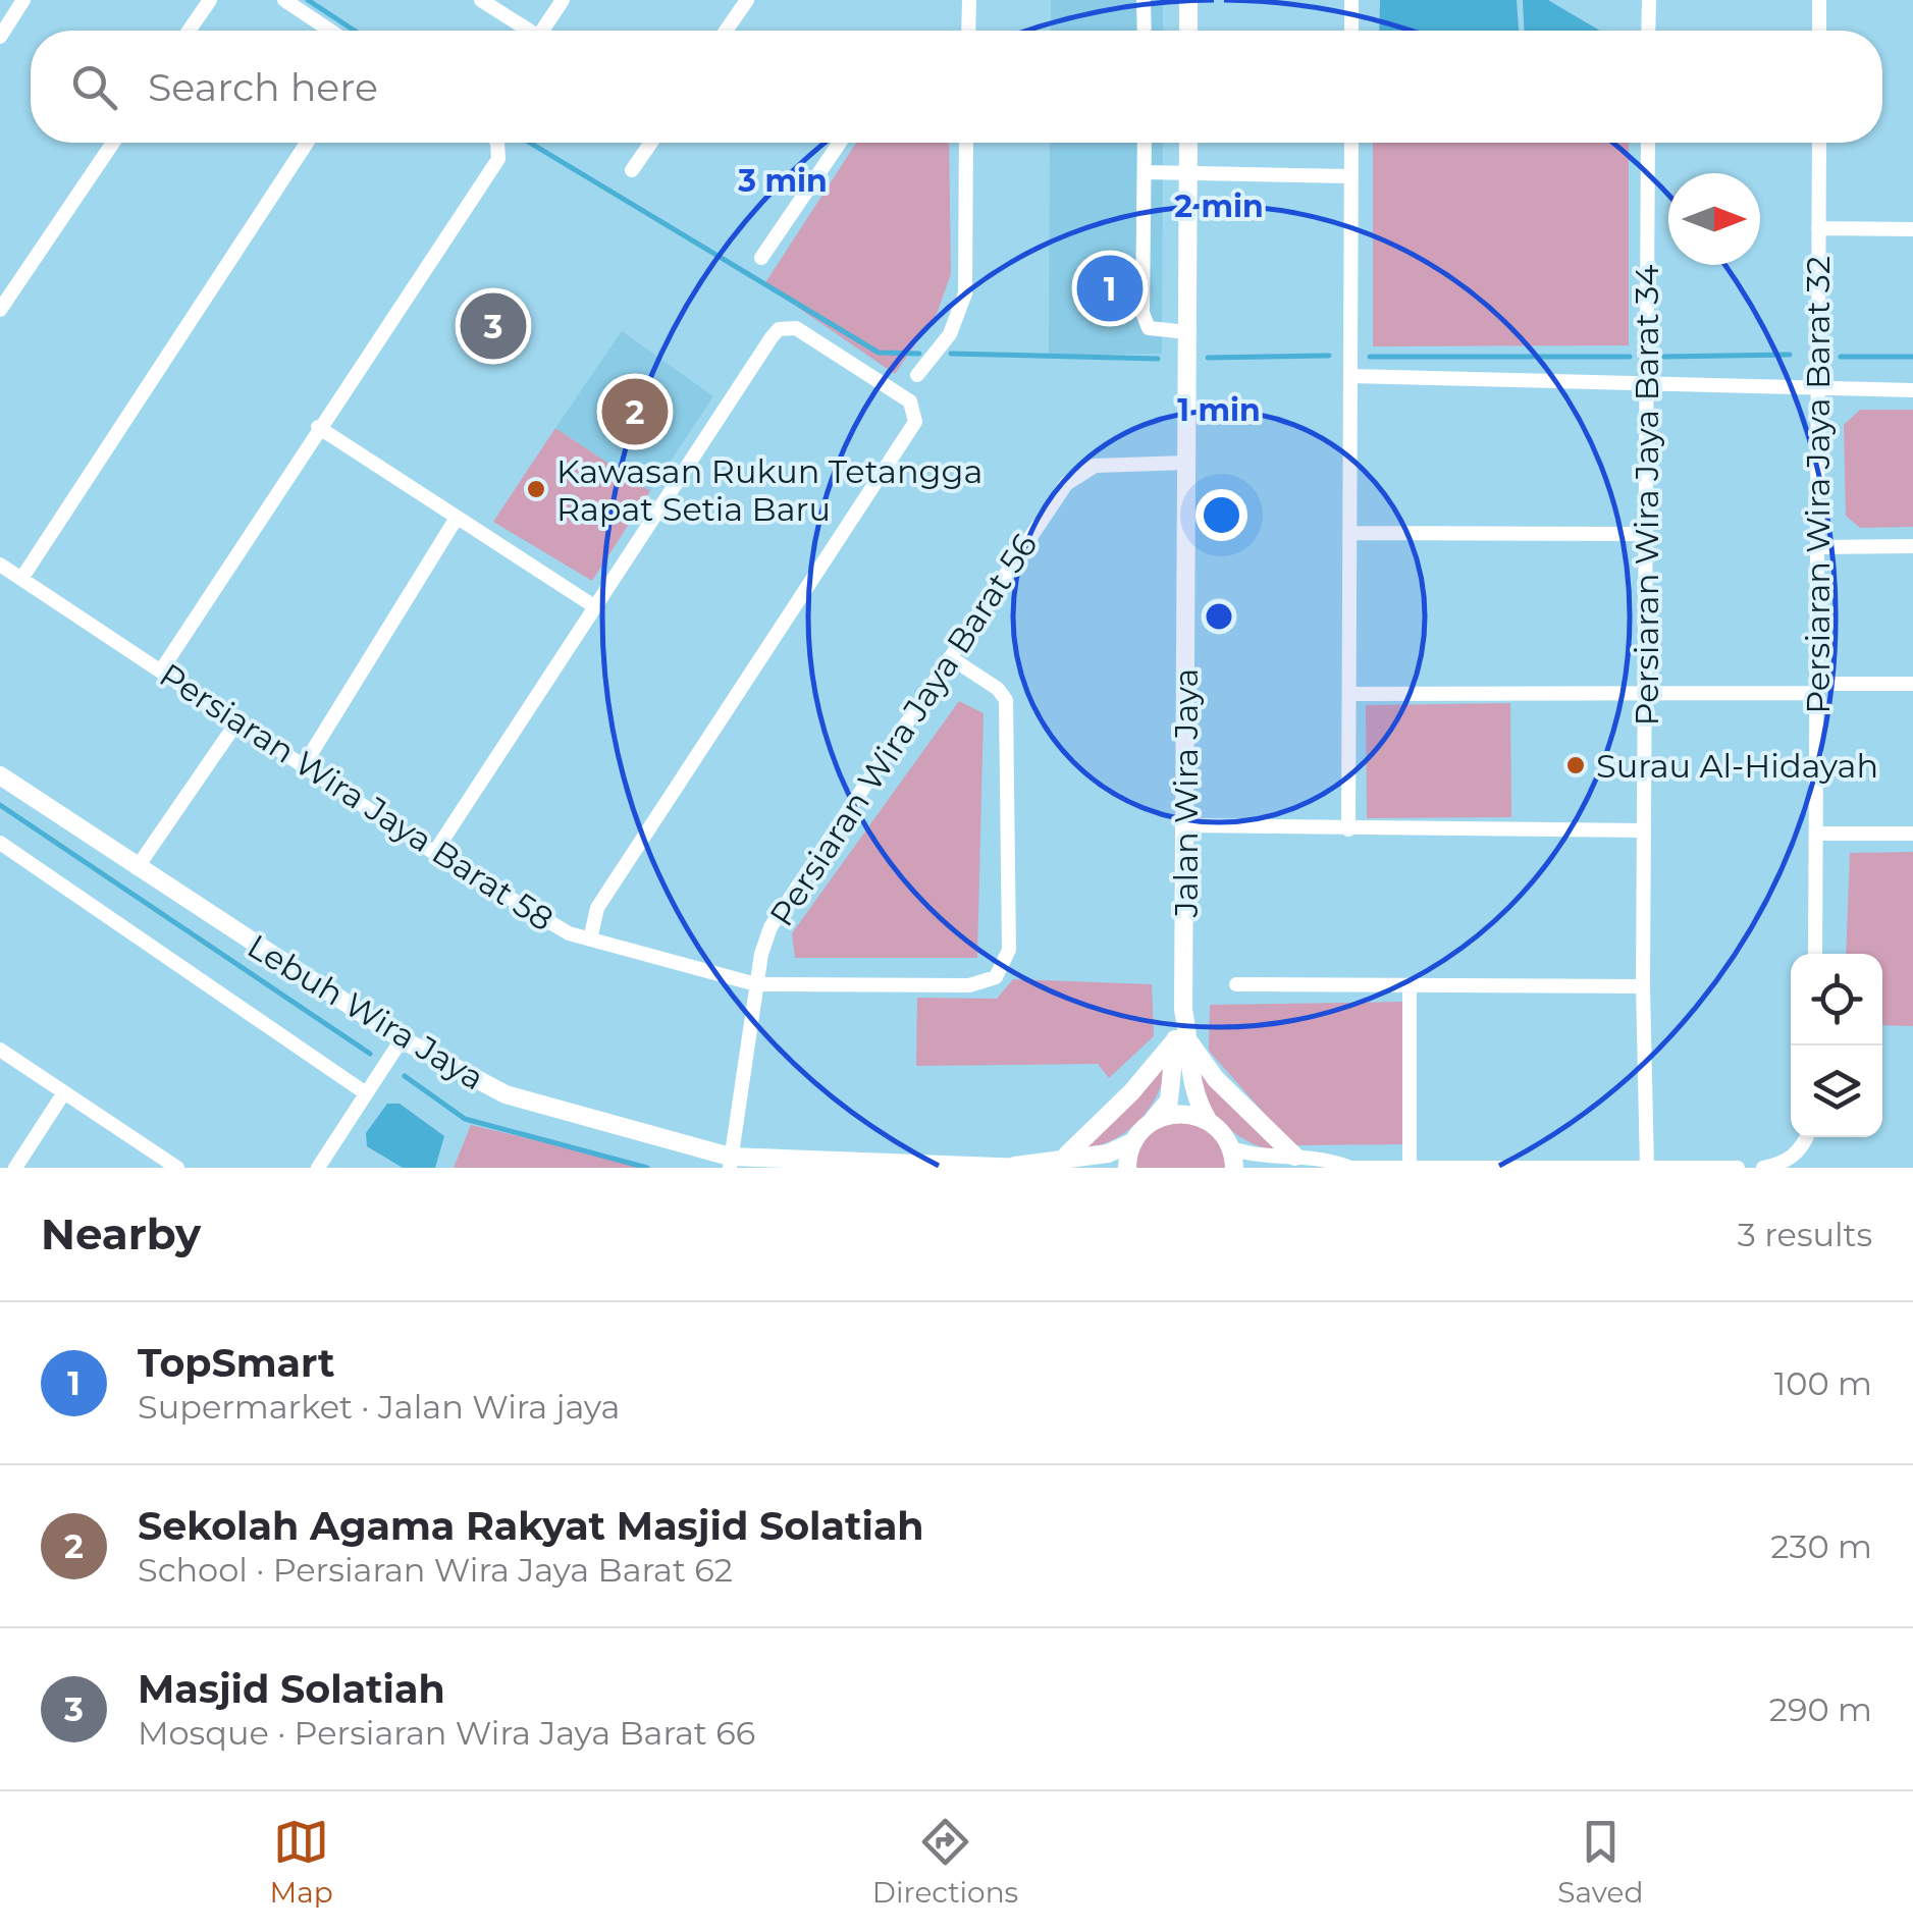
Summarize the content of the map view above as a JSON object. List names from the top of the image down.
{
  "streets": {
    "street": [
      "Persiaran Wira Jaya Barat 32",
      "Persiaran Wira Jaya Barat 34",
      "Persiaran Wira Jaya Barat 56",
      "Jalan Wira Jaya",
      "Persiaran Wira Jaya Barat 58",
      "Lebuh Wira Jaya"
    ]
  },
  "crossings": [
    ["Persiaran Wira Jaya Barat 56", "Jalan Wira Jaya"],
    ["Persiaran Wira Jaya Barat 56", "Persiaran Wira Jaya Barat 58"],
    ["Persiaran Wira Jaya Barat 56", "Lebuh Wira Jaya"]
  ],
  "places": ["Kawasan Rukun Tetangga Rapat Setia Baru", "Surau Al-Hidayah"],
  "north": "right",
  "page": {
    "search": "Search here",
    "pins": ["1", "3", "2"],
    "heading": ["Nearby", "3 results"],
    "list": [
      {
        "mark": "1",
        "name": "TopSmart",
        "note": "Supermarket · Jalan Wira jaya",
        "value": "100 m"
      },
      {
        "mark": "2",
        "name": "Sekolah Agama Rakyat Masjid Solatiah",
        "note": "School · Persiaran Wira Jaya Barat 62",
        "value": "230 m"
      },
      {
        "mark": "3",
        "name": "Masjid Solatiah",
        "note": "Mosque · Persiaran Wira Jaya Barat 66",
        "value": "290 m"
      }
    ],
    "nav": ["Map", "Directions", "Saved"]
  },
  "rings": ["3 min", "2 min", "1 min"]
}
